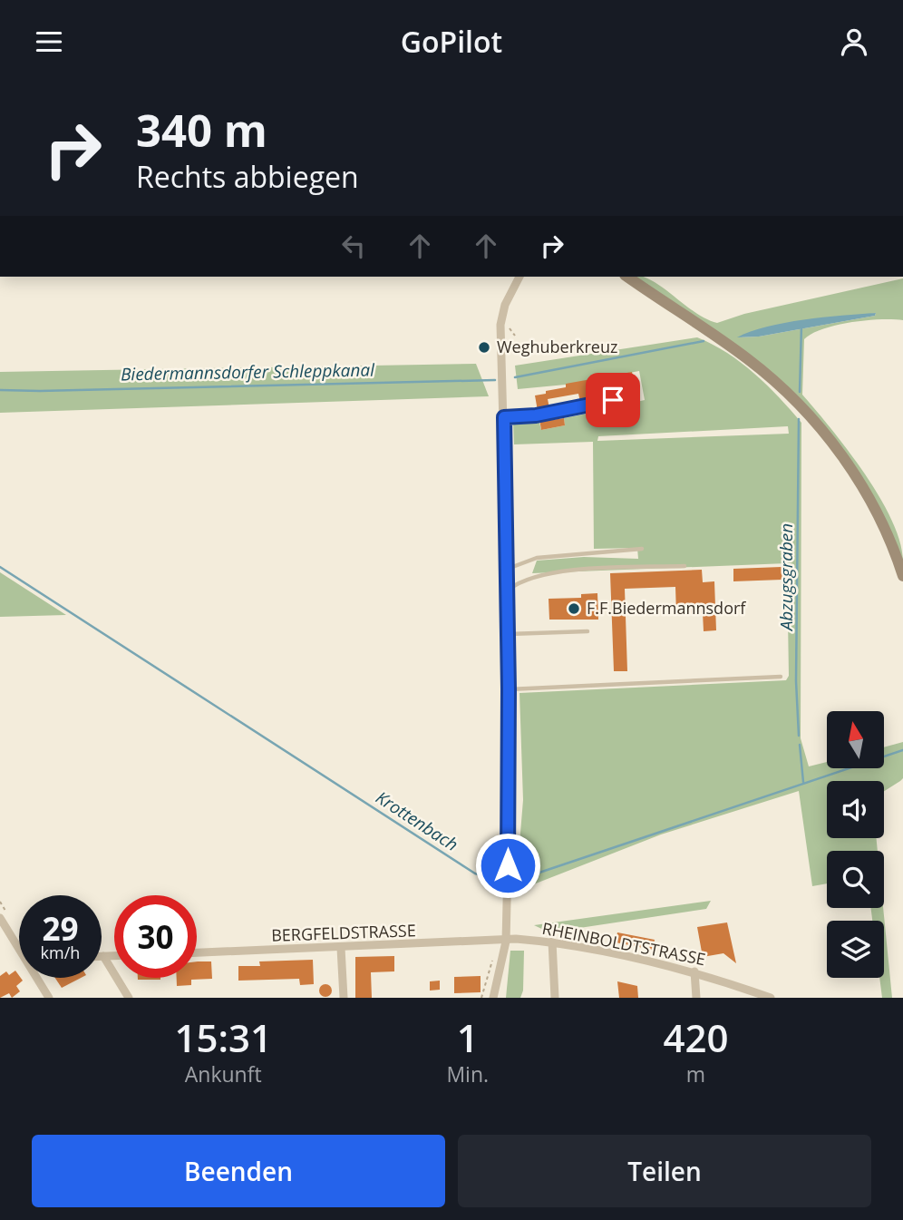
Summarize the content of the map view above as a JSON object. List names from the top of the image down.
{
  "streets": {
    "street": ["BERGFELDSTRASSE", "RHEINBOLDTSTRASSE"]
  },
  "crossings": [
    ["BERGFELDSTRASSE", "RHEINBOLDTSTRASSE"]
  ],
  "water": ["Biedermannsdorfer Schleppkanal", "Abzugsgraben", "Krottenbach"],
  "places": ["Weghuberkreuz", "F.F.Biedermannsdorf"],
  "north": "top",
  "page": {
    "header": "GoPilot",
    "turn": ["340 m", "Rechts abbiegen"],
    "speed": "29 km/h",
    "limit": "30",
    "eta": [
      "15:31",
      "Ankunft",
      "1",
      "Min.",
      "420",
      "m"
    ],
    "buttons": ["Beenden", "Teilen"]
  }
}
